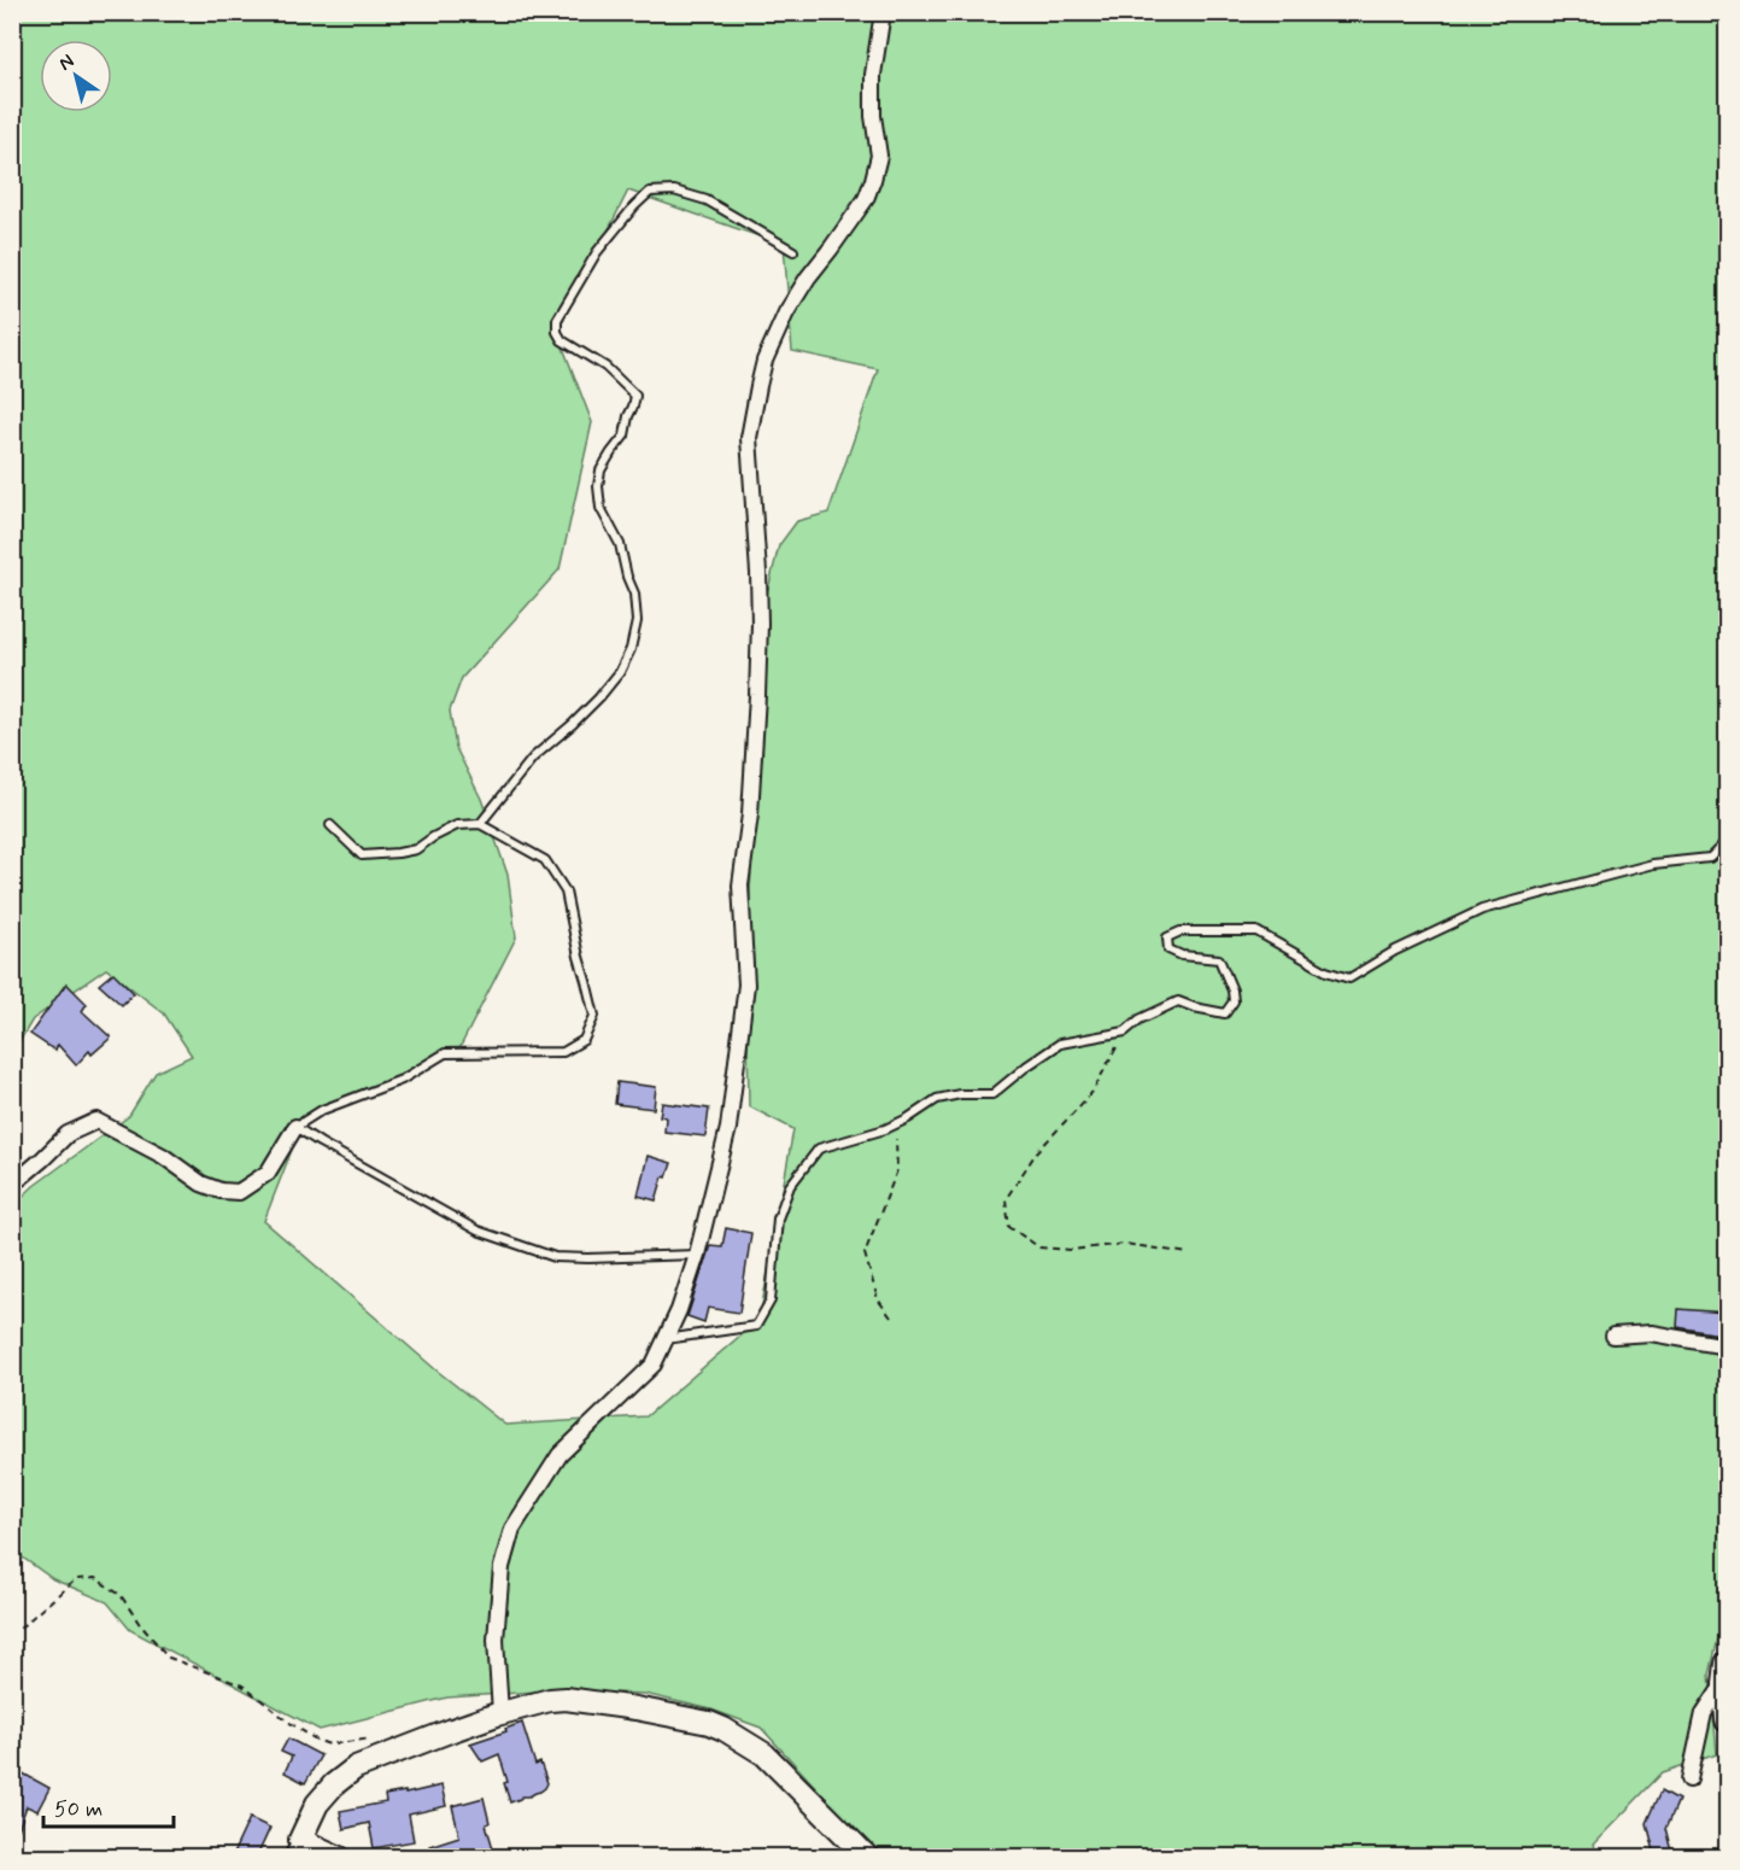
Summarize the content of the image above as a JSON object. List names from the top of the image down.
{
  "scale_bar": "50 m",
  "north": "top left"
}
